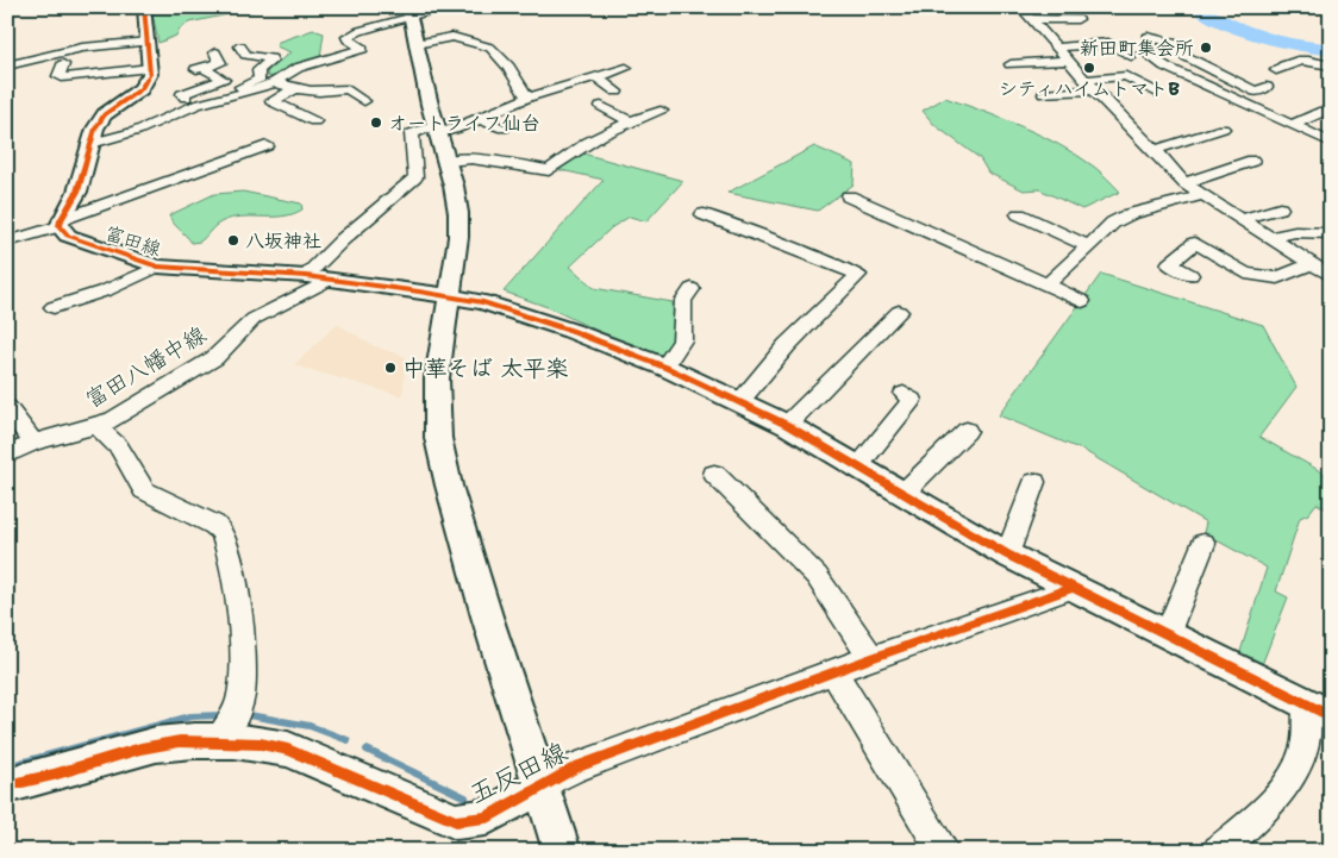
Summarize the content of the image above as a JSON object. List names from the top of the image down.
{
  "streets": {
    "street": ["富田線", "富田八幡中線", "五反田線"]
  },
  "crossings": [
    ["富田線", "富田八幡中線"],
    ["富田線", "五反田線"]
  ],
  "places": [
    "新田町集会所",
    "シティハイムトマトB",
    "オートライフ仙台",
    "八坂神社",
    "中華そば 太平楽"
  ]
}
